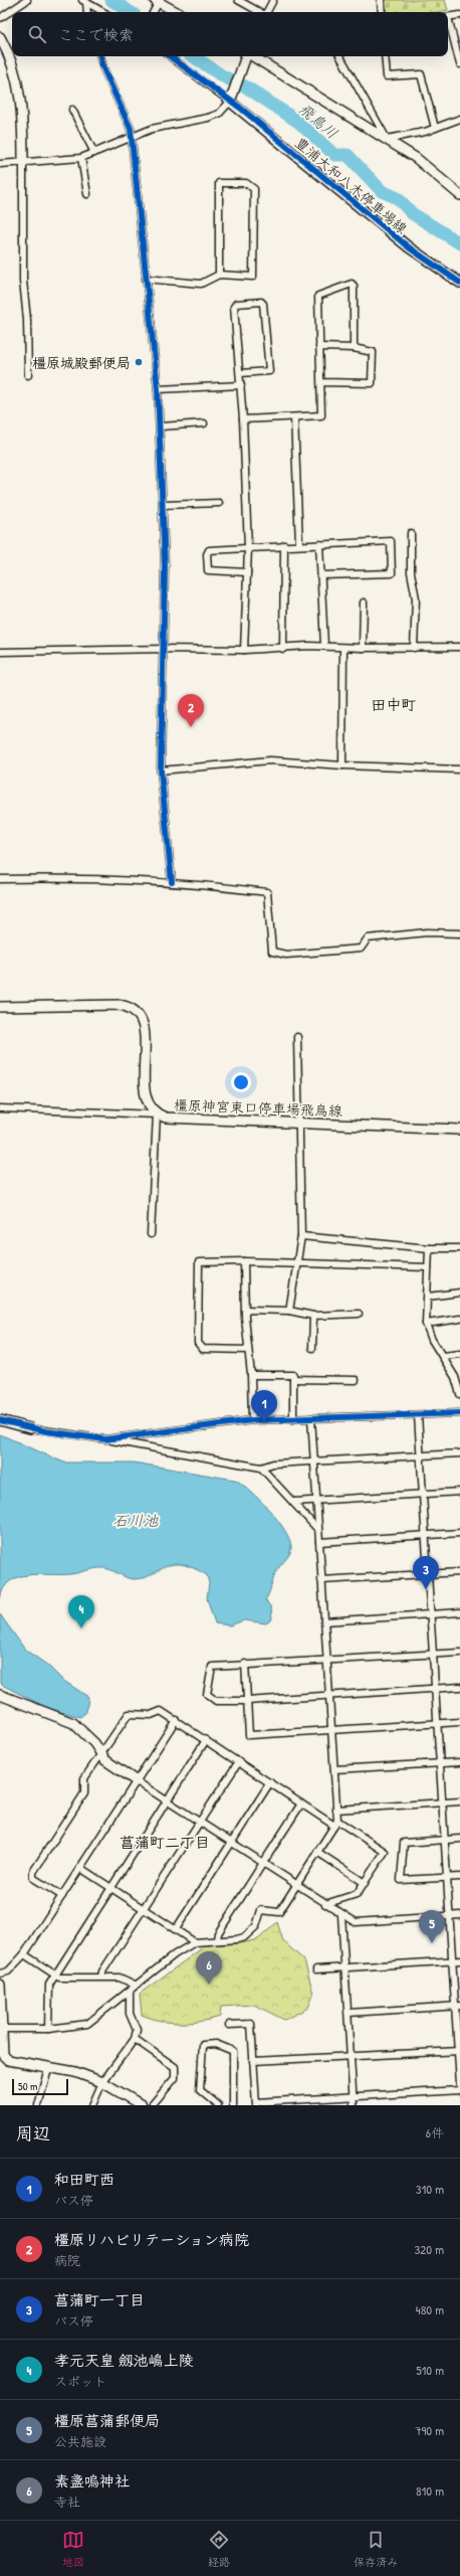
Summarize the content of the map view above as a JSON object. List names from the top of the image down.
{
  "streets": {
    "main road": ["豊浦大和八木停車場線", "橿原神宮東口停車場飛鳥線"]
  },
  "districts": ["田中町", "菖蒲町二丁目"],
  "water": ["飛鳥川", "石川池"],
  "places": ["橿原城殿郵便局"],
  "scale_bar": "50 m",
  "page": {
    "search": "ここで検索",
    "pins": [
      "2",
      "1",
      "3",
      "4",
      "5",
      "6"
    ],
    "scale": "50 m",
    "heading": ["周辺", "6件"],
    "list": [
      {
        "mark": "1",
        "name": "和田町西",
        "note": "バス停",
        "value": "310 m"
      },
      {
        "mark": "2",
        "name": "橿原リハビリテーション病院",
        "note": "病院",
        "value": "320 m"
      },
      {
        "mark": "3",
        "name": "菖蒲町一丁目",
        "note": "バス停",
        "value": "480 m"
      },
      {
        "mark": "4",
        "name": "孝元天皇 劔池嶋上陵",
        "note": "スポット",
        "value": "510 m"
      },
      {
        "mark": "5",
        "name": "橿原菖蒲郵便局",
        "note": "公共施設",
        "value": "790 m"
      },
      {
        "mark": "6",
        "name": "素盞嗚神社",
        "note": "寺社",
        "value": "810 m"
      }
    ],
    "nav": ["地図", "経路", "保存済み"]
  }
}
